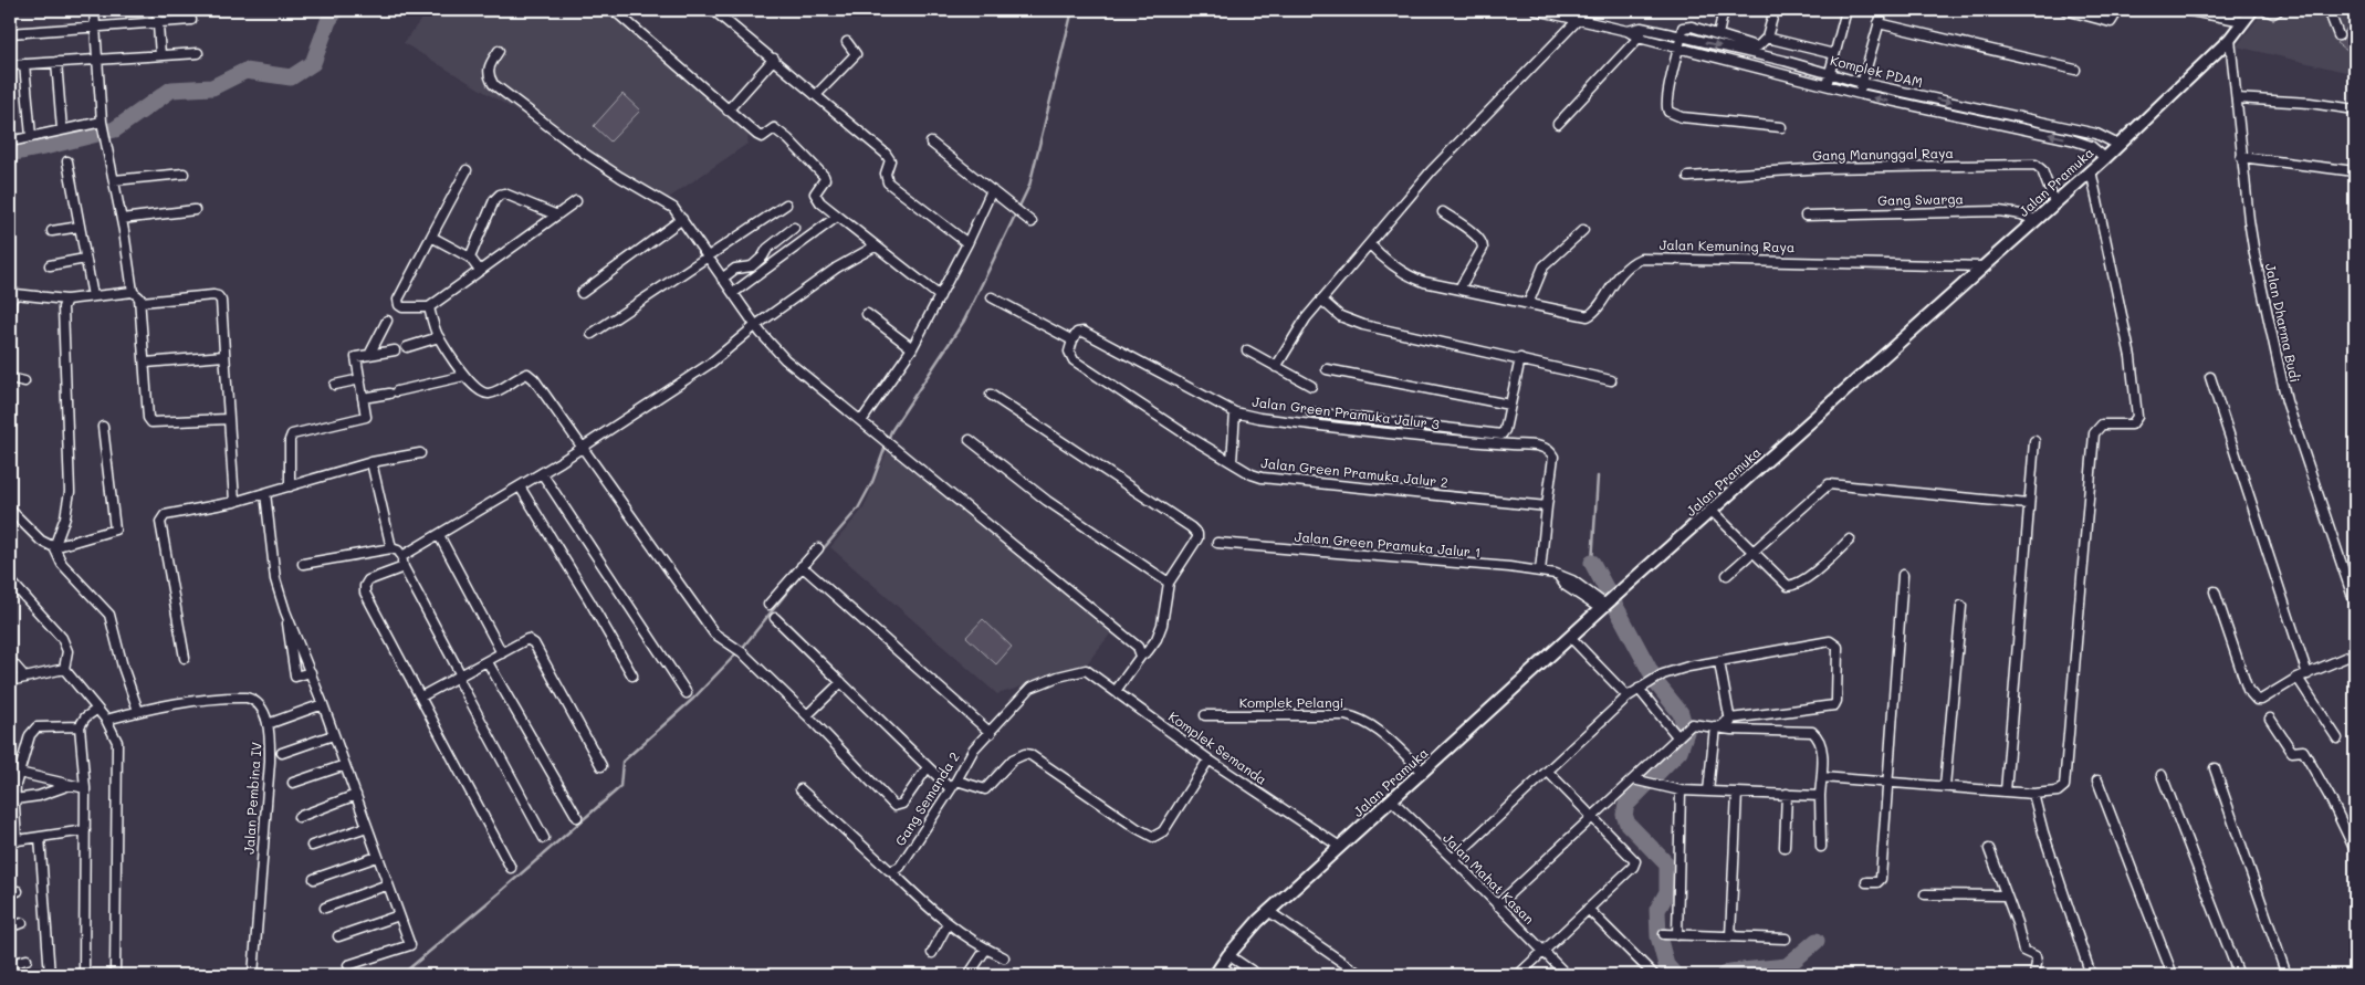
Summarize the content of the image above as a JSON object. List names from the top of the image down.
{
  "streets": {
    "main road": ["Jalan Pramuka"],
    "street": [
      "Komplek PDAM",
      "Gang Manunggal Raya",
      "Gang Swarga",
      "Jalan Kemuning Raya",
      "Jalan Dharma Budi",
      "Jalan Green Pramuka Jalur 3",
      "Jalan Green Pramuka Jalur 2",
      "Jalan Green Pramuka Jalur 1",
      "Komplek Pelangi",
      "Komplek Semanda",
      "Jalan Pembina IV",
      "Gang Semanda 2",
      "Jalan Mahat Kasan"
    ]
  },
  "crossings": [
    ["Komplek PDAM", "Jalan Pramuka"],
    ["Gang Manunggal Raya", "Jalan Pramuka"],
    ["Jalan Pramuka", "Gang Swarga"],
    ["Jalan Pramuka", "Jalan Kemuning Raya"],
    ["Jalan Pramuka", "Jalan Dharma Budi"],
    ["Jalan Pramuka", "Jalan Green Pramuka Jalur 1"],
    ["Jalan Pramuka", "Komplek Pelangi"],
    ["Jalan Pramuka", "Komplek Semanda"],
    ["Jalan Pramuka", "Jalan Mahat Kasan"],
    ["Jalan Green Pramuka Jalur 3", "Jalan Green Pramuka Jalur 2"],
    ["Komplek Semanda", "Gang Semanda 2"]
  ]
}
